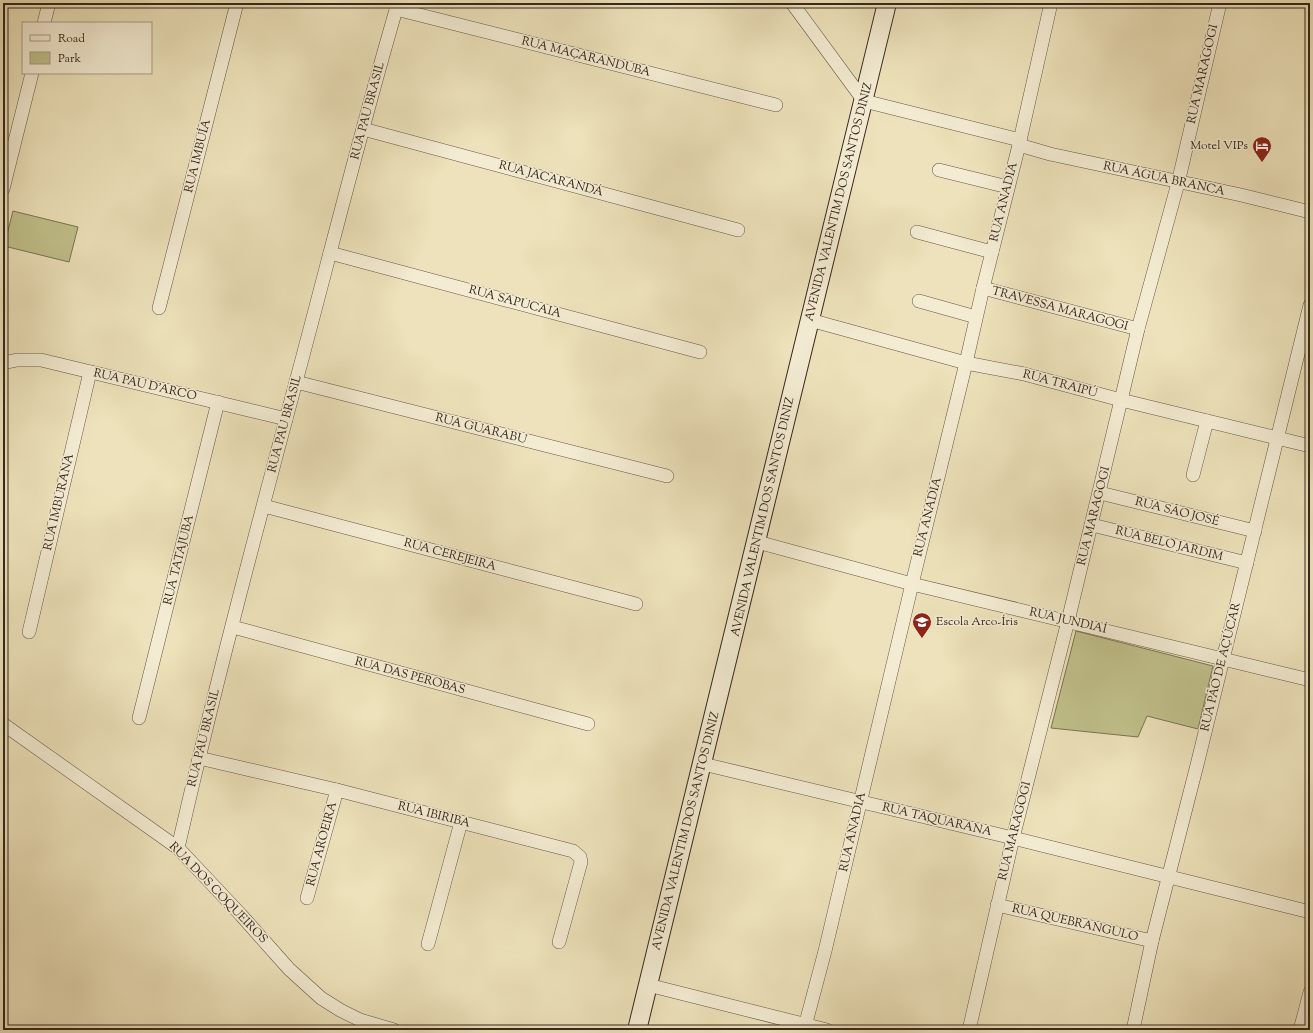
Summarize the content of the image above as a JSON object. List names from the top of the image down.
{
  "streets": {
    "street": [
      "RUA MAÇARANDUBA",
      "RUA MARAGOGI",
      "RUA PAU BRASIL",
      "RUA IMBUÍA",
      "RUA JACARANDÁ",
      "RUA ÁGUA BRANCA",
      "AVENIDA VALENTIM DOS SANTOS DINIZ",
      "RUA ANADIA",
      "RUA SAPUCAIA",
      "TRAVESSA MARAGOGI",
      "RUA TRAIPÚ",
      "RUA PAU D'ARCO",
      "RUA GUARABU",
      "RUA IMBURANA",
      "RUA SÃO JOSÉ",
      "RUA BELO JARDIM",
      "RUA CEREJEIRA",
      "RUA TATAJUBA",
      "RUA JUNDIAÍ",
      "RUA PÃO DE AÇÚCAR",
      "RUA DAS PEROBAS",
      "RUA IBIRIBA",
      "RUA TAQUARANA",
      "RUA AROEIRA",
      "RUA DOS COQUEIROS",
      "RUA QUEBRANGULO"
    ]
  },
  "crossings": [
    ["RUA MAÇARANDUBA", "RUA PAU BRASIL"],
    ["RUA MARAGOGI", "RUA ÁGUA BRANCA"],
    ["RUA MARAGOGI", "TRAVESSA MARAGOGI"],
    ["RUA MARAGOGI", "RUA TRAIPÚ"],
    ["RUA MARAGOGI", "RUA SÃO JOSÉ"],
    ["RUA MARAGOGI", "RUA BELO JARDIM"],
    ["RUA MARAGOGI", "RUA JUNDIAÍ"],
    ["RUA MARAGOGI", "RUA TAQUARANA"],
    ["RUA MARAGOGI", "RUA QUEBRANGULO"],
    ["RUA PAU BRASIL", "RUA JACARANDÁ"],
    ["RUA PAU BRASIL", "RUA SAPUCAIA"],
    ["RUA PAU BRASIL", "RUA PAU D'ARCO"],
    ["RUA PAU BRASIL", "RUA GUARABU"],
    ["RUA PAU BRASIL", "RUA CEREJEIRA"],
    ["RUA PAU BRASIL", "RUA DAS PEROBAS"],
    ["RUA PAU BRASIL", "RUA IBIRIBA"],
    ["RUA PAU BRASIL", "RUA DOS COQUEIROS"],
    ["RUA ÁGUA BRANCA", "AVENIDA VALENTIM DOS SANTOS DINIZ"],
    ["RUA ÁGUA BRANCA", "RUA ANADIA"],
    ["AVENIDA VALENTIM DOS SANTOS DINIZ", "RUA TRAIPÚ"],
    ["AVENIDA VALENTIM DOS SANTOS DINIZ", "RUA JUNDIAÍ"],
    ["AVENIDA VALENTIM DOS SANTOS DINIZ", "RUA TAQUARANA"],
    ["RUA ANADIA", "TRAVESSA MARAGOGI"],
    ["RUA ANADIA", "RUA TRAIPÚ"],
    ["RUA ANADIA", "RUA JUNDIAÍ"],
    ["RUA ANADIA", "RUA TAQUARANA"],
    ["RUA TRAIPÚ", "RUA PÃO DE AÇÚCAR"],
    ["RUA PAU D'ARCO", "RUA IMBURANA"],
    ["RUA PAU D'ARCO", "RUA TATAJUBA"],
    ["RUA SÃO JOSÉ", "RUA PÃO DE AÇÚCAR"],
    ["RUA BELO JARDIM", "RUA PÃO DE AÇÚCAR"],
    ["RUA JUNDIAÍ", "RUA PÃO DE AÇÚCAR"],
    ["RUA PÃO DE AÇÚCAR", "RUA TAQUARANA"],
    ["RUA PÃO DE AÇÚCAR", "RUA QUEBRANGULO"],
    ["RUA IBIRIBA", "RUA AROEIRA"]
  ],
  "places": {
    "hotel": ["Motel VIPs"],
    "school or university": ["Escola Arco-Íris"]
  },
  "legend": ["Road", "Park"]
}
